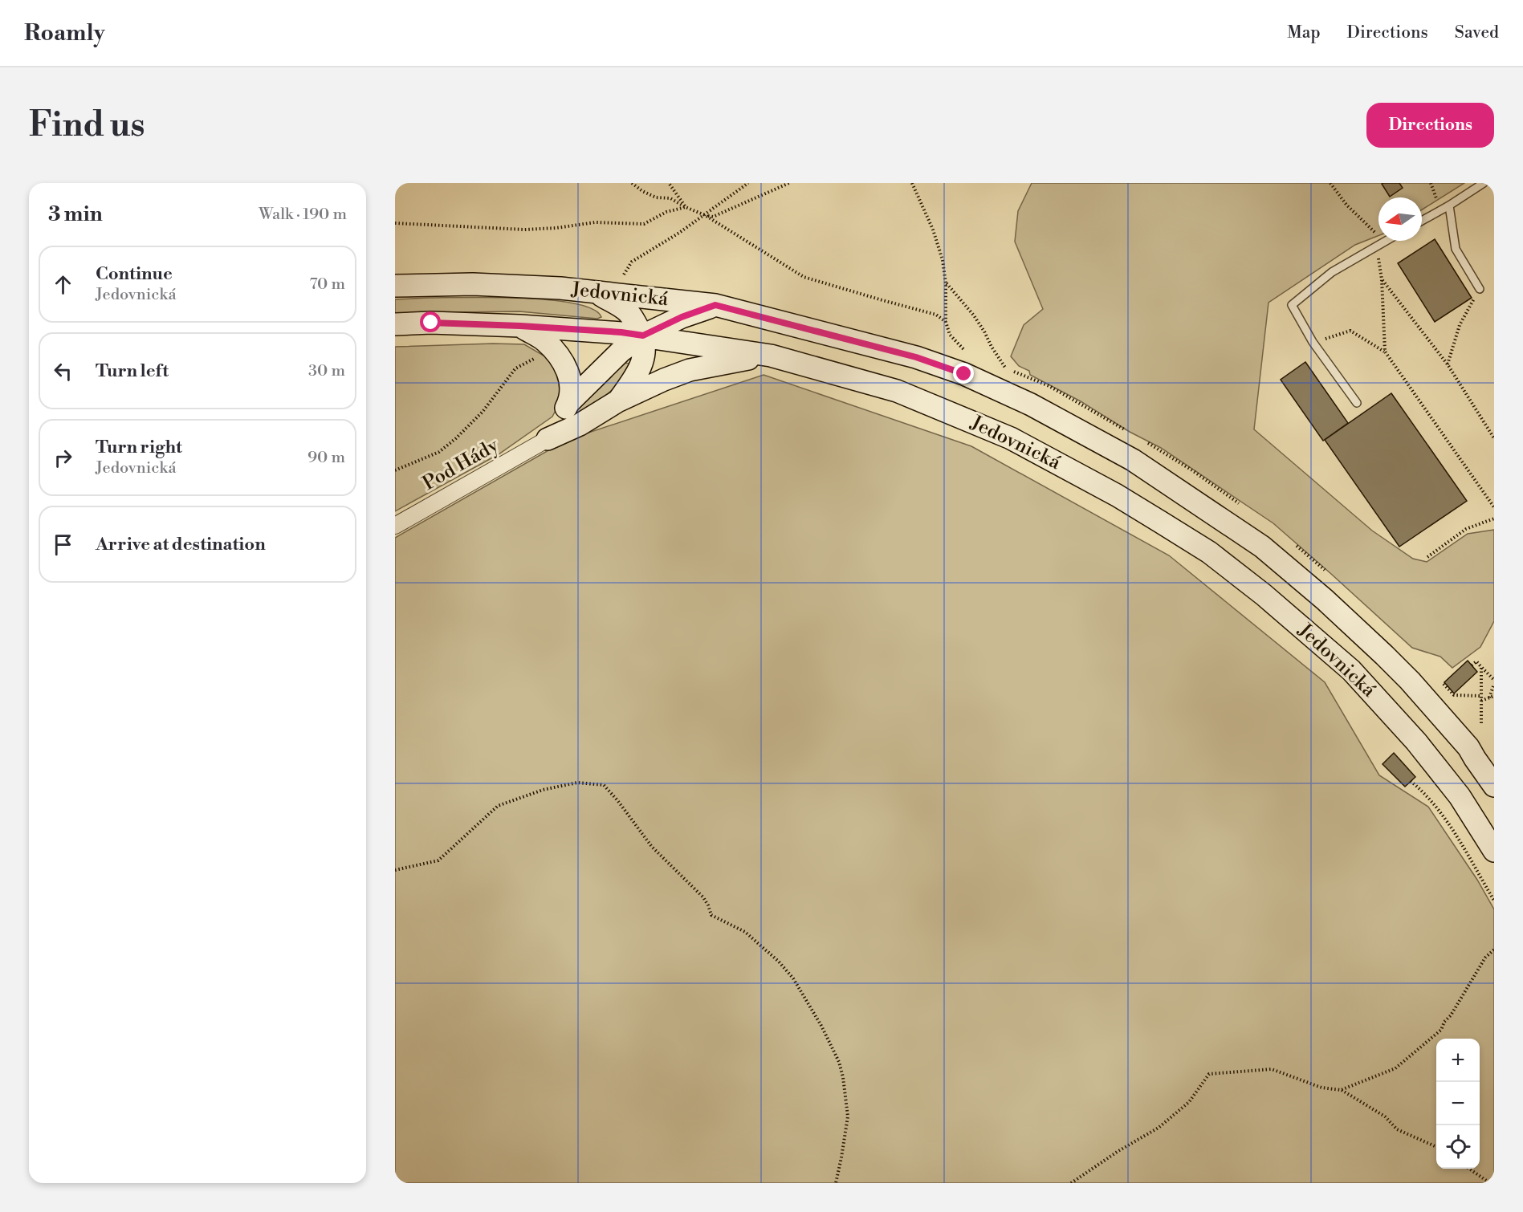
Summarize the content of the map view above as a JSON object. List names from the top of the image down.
{
  "streets": {
    "main road": ["Jedovnická"],
    "street": ["Pod Hády"]
  },
  "north": "left",
  "page": {
    "header": "Roamly",
    "nav": ["Map", "Directions", "Saved"],
    "buttons": "Directions",
    "title": "Find us",
    "heading": ["3 min", "Walk · 190 m"],
    "list": [
      ["Continue", "Jedovnická", "70 m"],
      ["Turn left", "30 m"],
      ["Turn right", "Jedovnická", "90 m"],
      "Arrive at destination"
    ],
    "map_buttons": ["+", "−"]
  }
}
